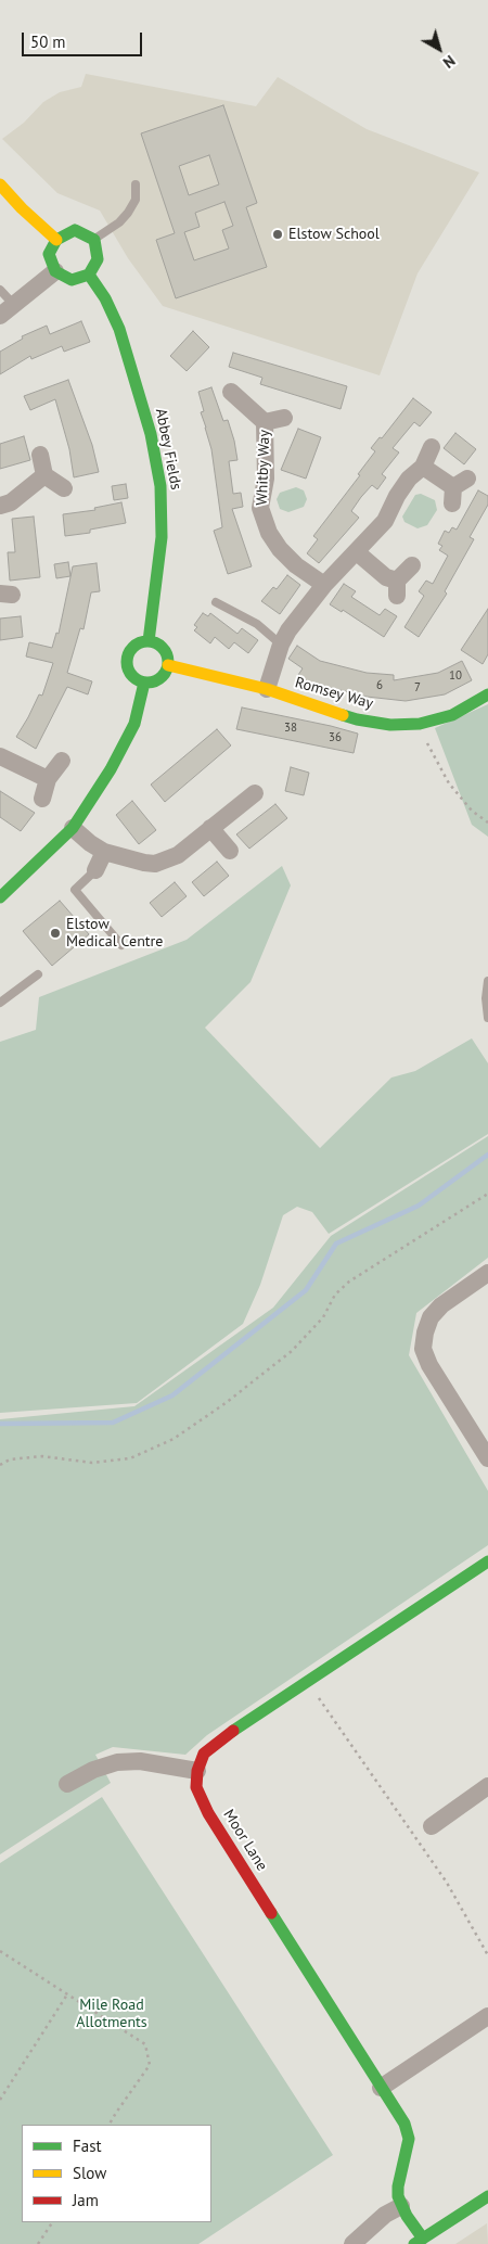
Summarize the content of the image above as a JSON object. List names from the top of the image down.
{
  "streets": {
    "street": [
      "Abbey Fields",
      "Whitby Way",
      "Romsey Way",
      "Moor Lane"
    ]
  },
  "crossings": [
    ["Abbey Fields", "Romsey Way"]
  ],
  "parks": ["Mile Road Allotments"],
  "places": ["Elstow School", "Elstow Medical Centre"],
  "house_numbers": [
    "10",
    "6",
    "7",
    "38",
    "36"
  ],
  "legend": ["Fast", "Slow", "Jam"],
  "scale_bar": "50 m",
  "north": "bottom right"
}
